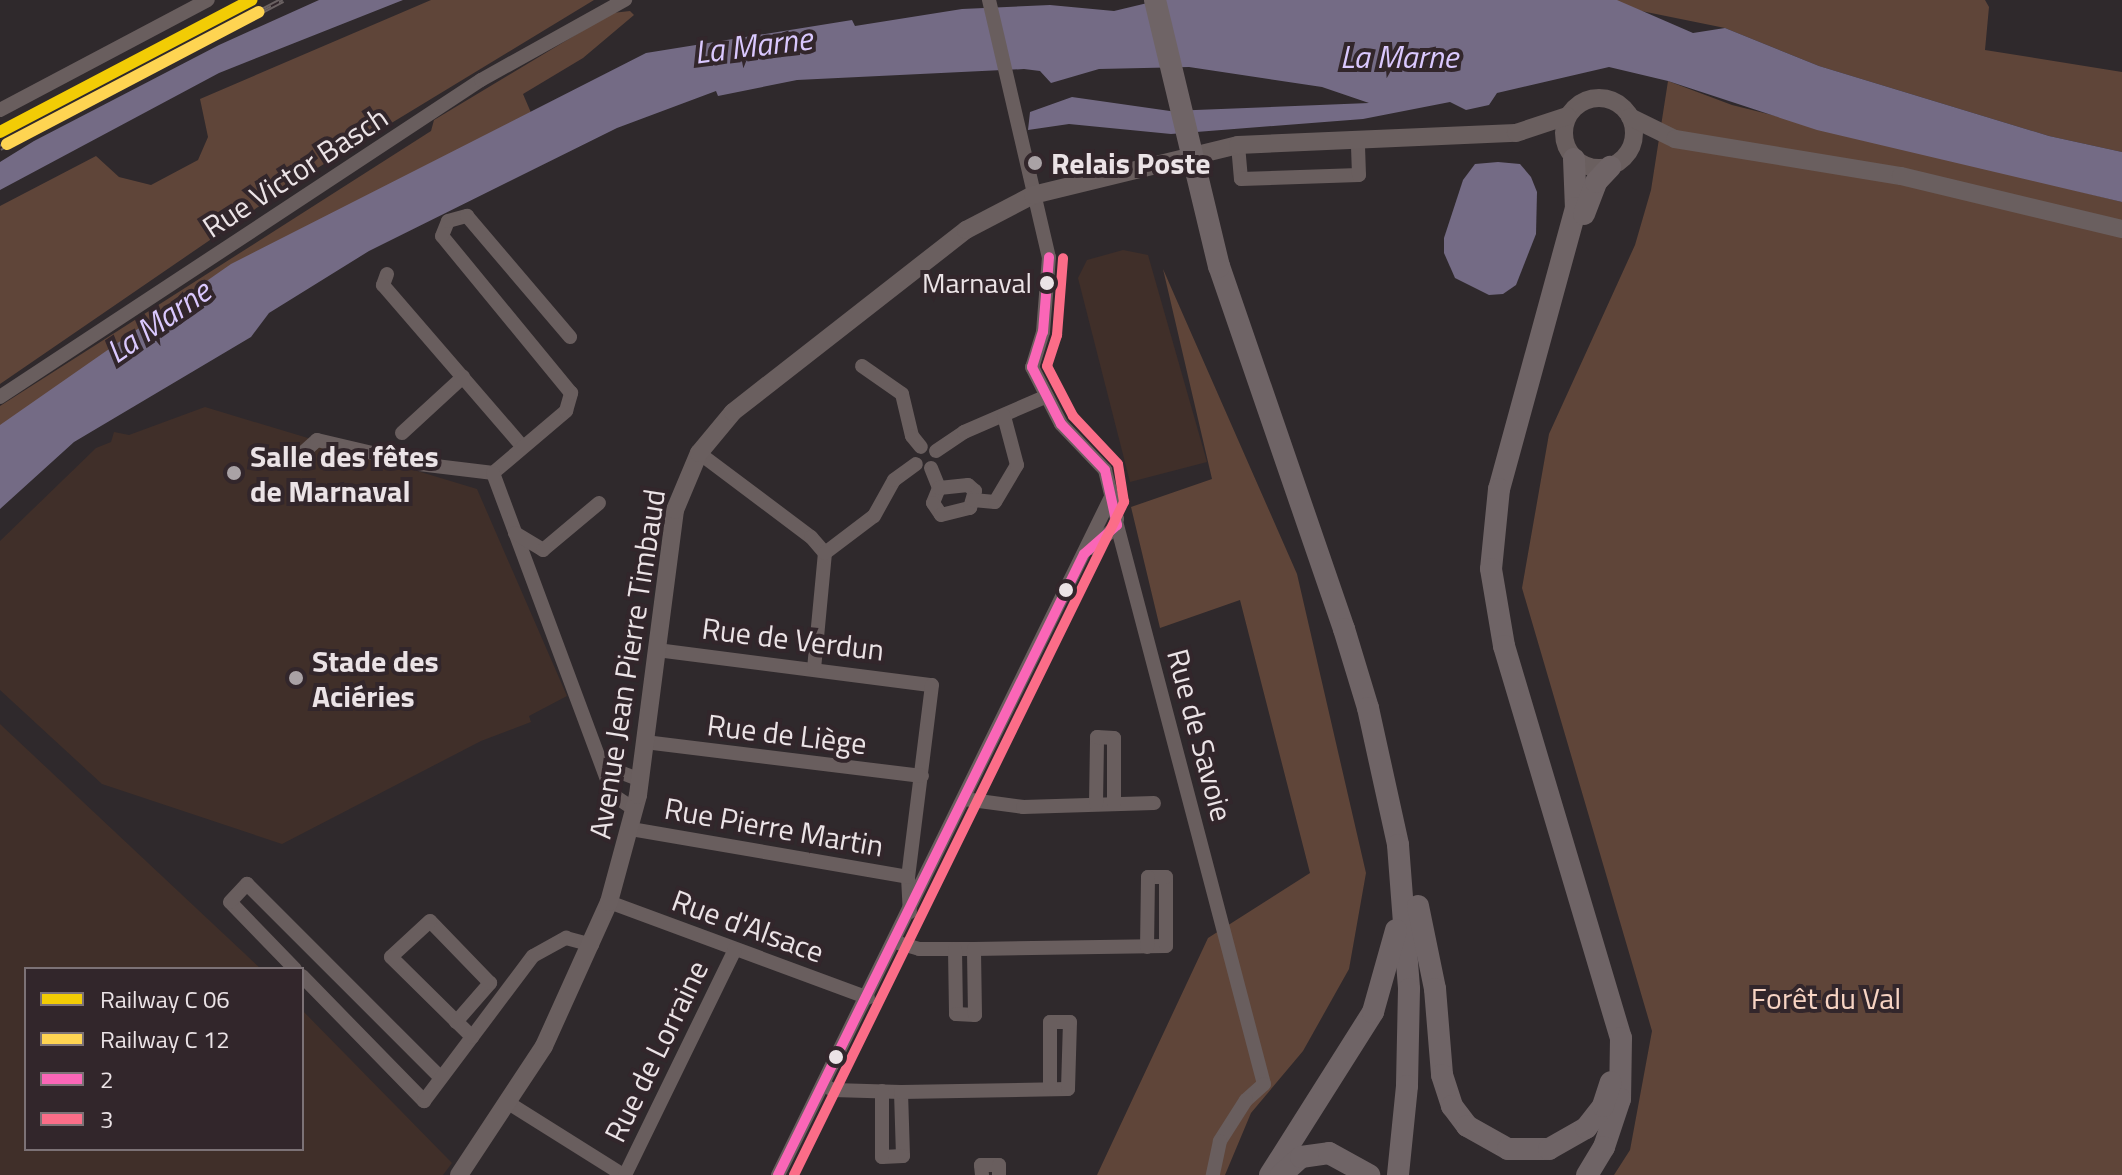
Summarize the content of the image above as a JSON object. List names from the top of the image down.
{
  "streets": {
    "main road": ["Avenue Jean Pierre Timbaud"],
    "street": [
      "Rue Victor Basch",
      "Rue de Verdun",
      "Rue de Liège",
      "Rue de Savoie",
      "Rue Pierre Martin",
      "Rue d'Alsace",
      "Rue de Lorraine"
    ]
  },
  "crossings": [
    ["Rue de Verdun", "Avenue Jean Pierre Timbaud"],
    ["Rue de Verdun", "Rue de Liège"],
    ["Avenue Jean Pierre Timbaud", "Rue de Liège"],
    ["Avenue Jean Pierre Timbaud", "Rue de Savoie"],
    ["Avenue Jean Pierre Timbaud", "Rue Pierre Martin"],
    ["Avenue Jean Pierre Timbaud", "Rue d'Alsace"],
    ["Rue d'Alsace", "Rue de Lorraine"]
  ],
  "water": ["La Marne"],
  "parks": ["Forêt du Val"],
  "places": [
    "Relais Poste",
    "Marnaval",
    "Salle des fêtes de Marnaval",
    "Stade des Aciéries"
  ],
  "lines": ["transit line 2", "transit line 3"],
  "legend": [
    "Railway C 06",
    "Railway C 12",
    "2",
    "3"
  ]
}
